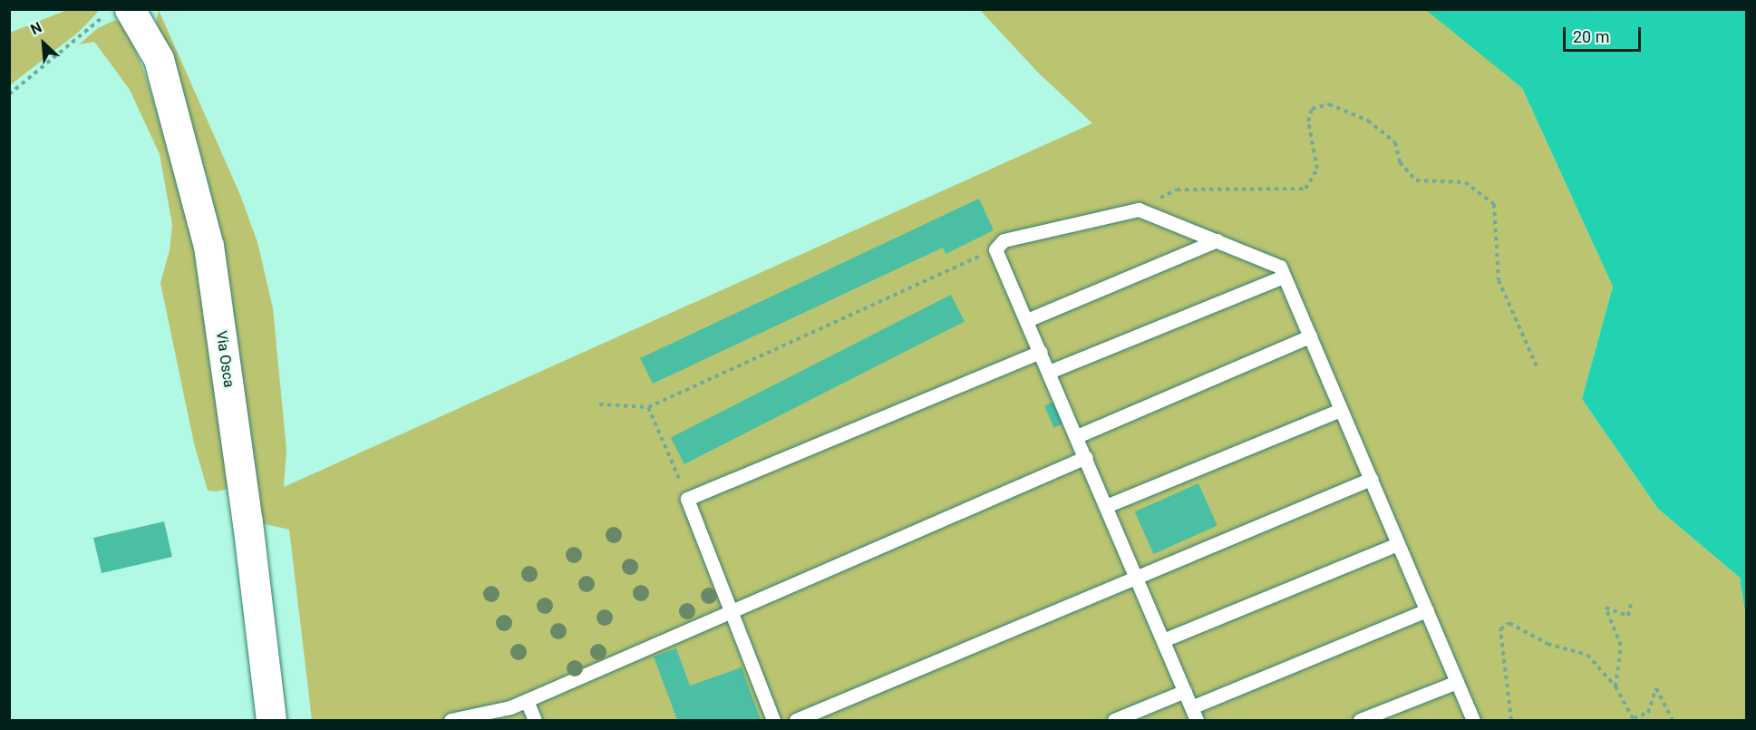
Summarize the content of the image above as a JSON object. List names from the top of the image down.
{
  "streets": {
    "street": ["Via Osca"]
  },
  "scale_bar": "20 m",
  "north": "top left"
}
